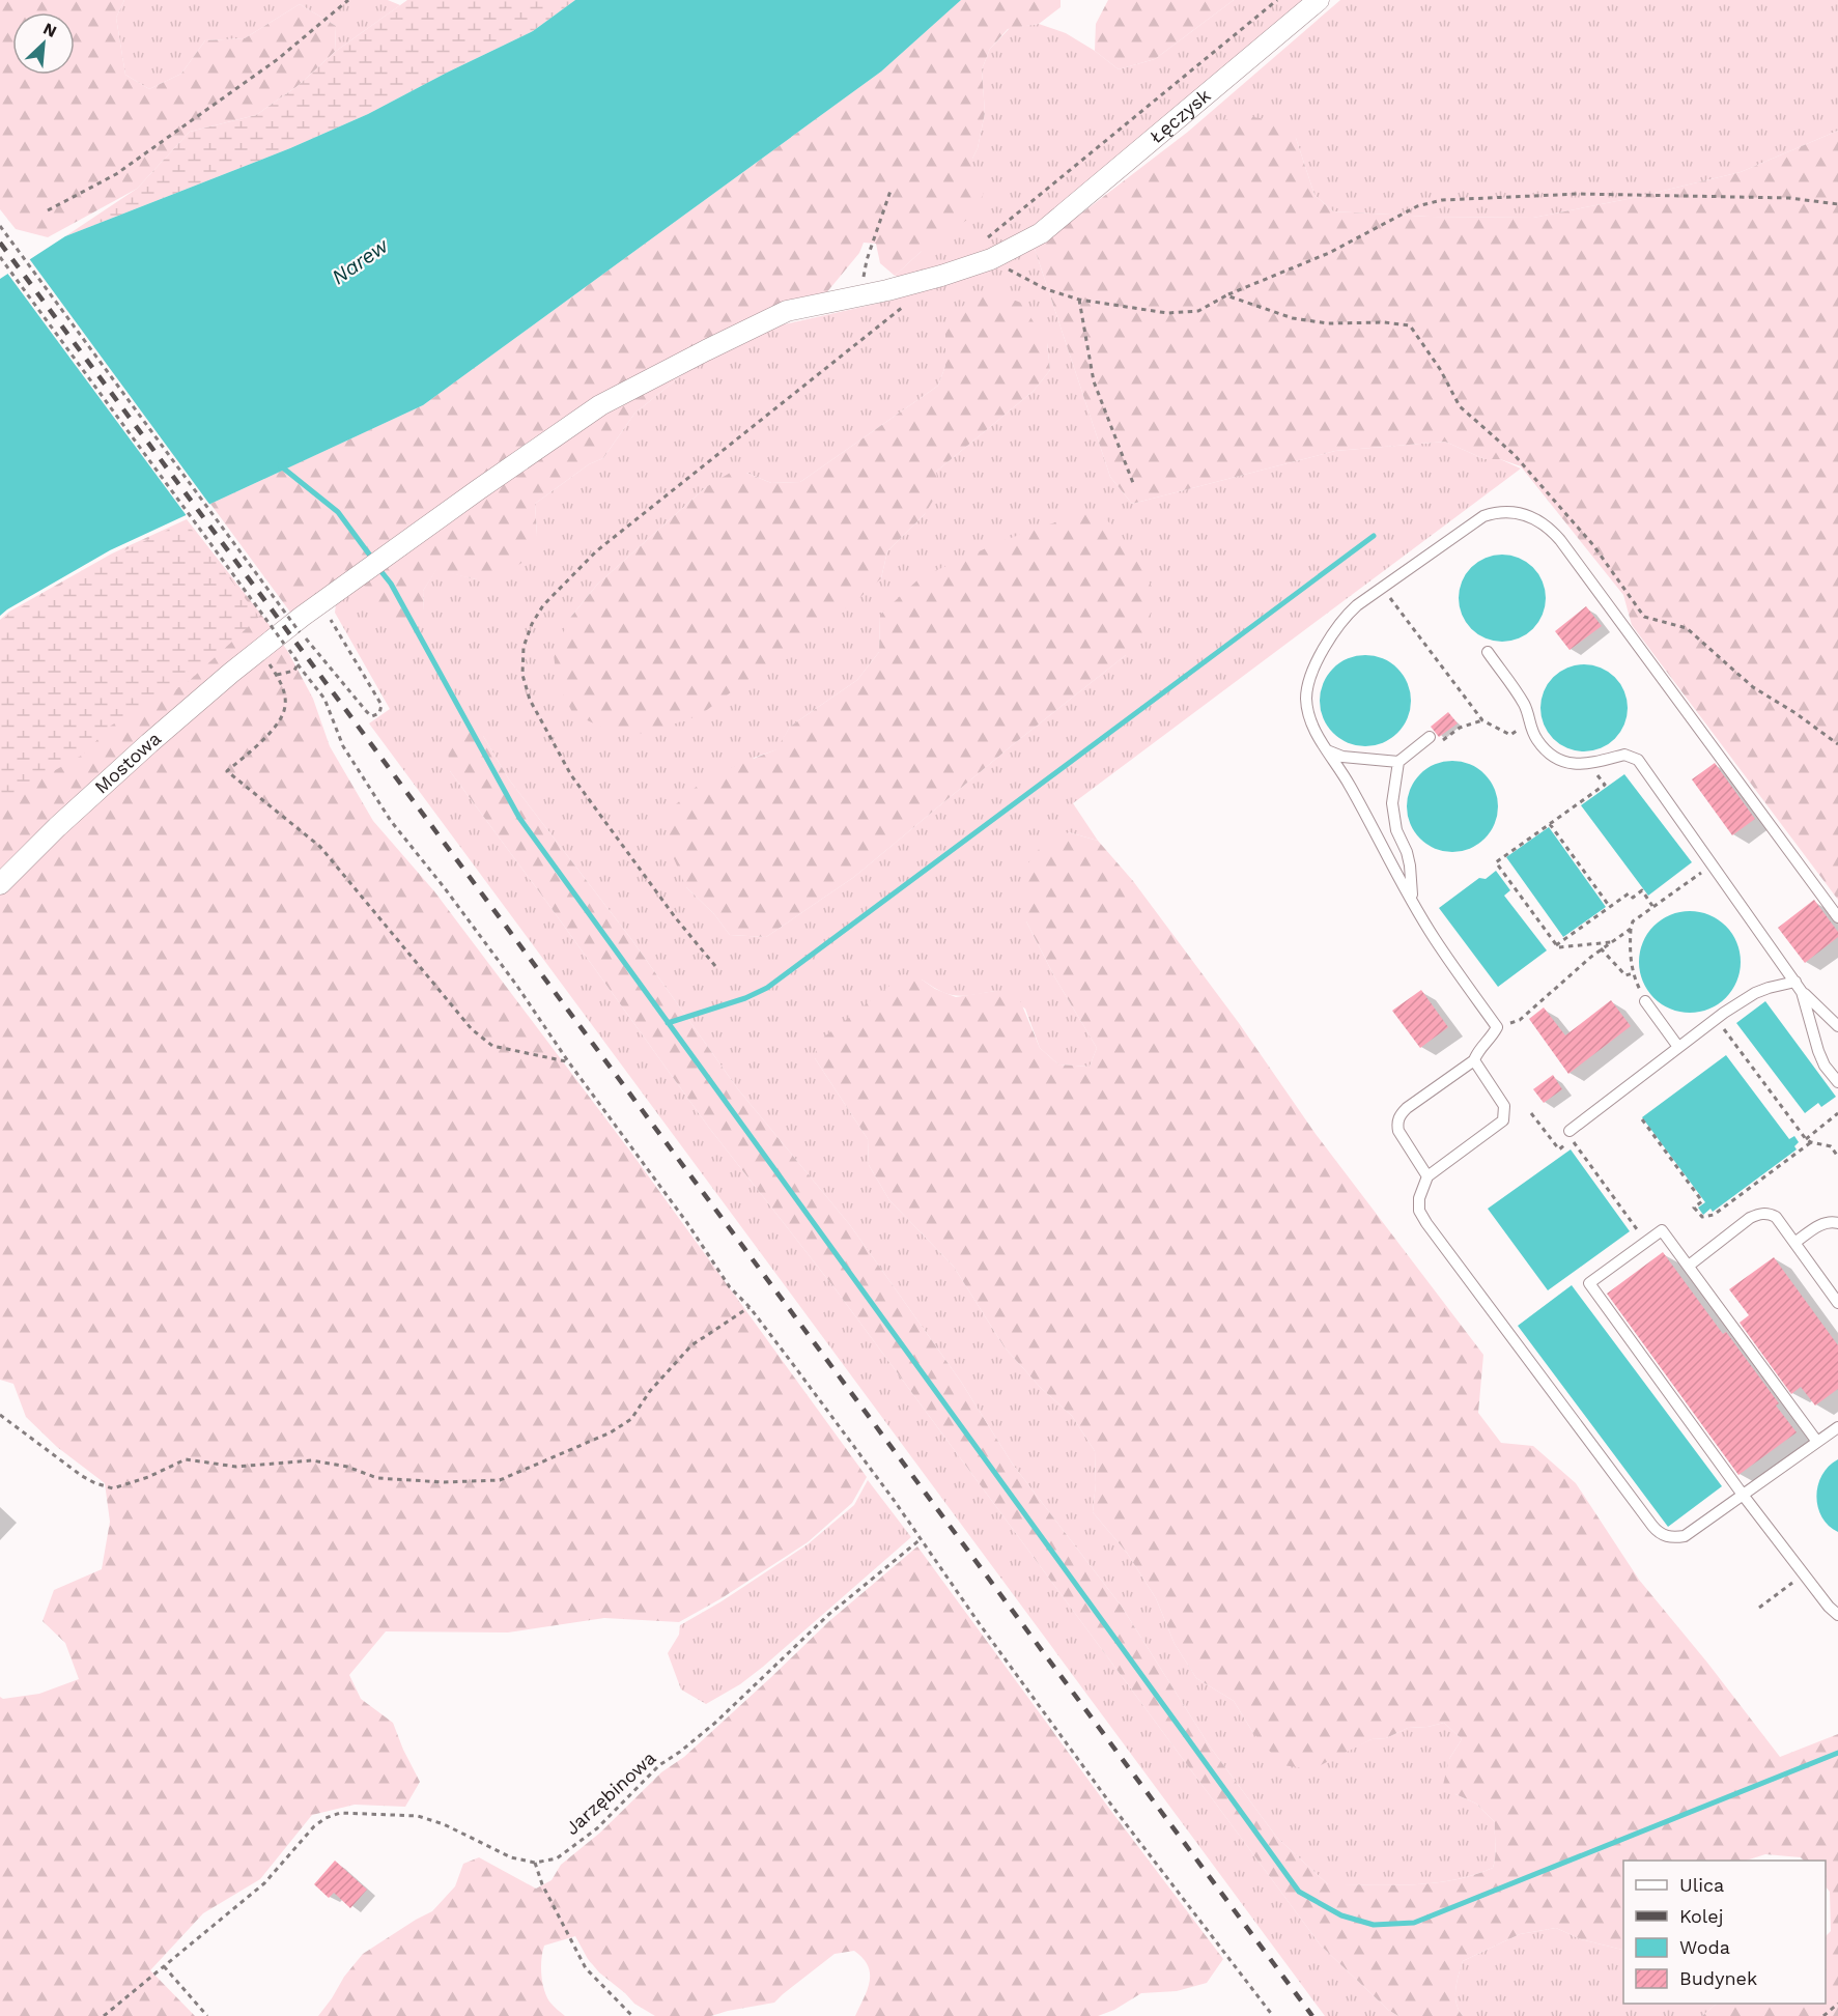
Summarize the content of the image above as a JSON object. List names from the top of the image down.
{
  "streets": {
    "street": ["Łęczysk", "Mostowa"],
    "path": ["Jarzębinowa"]
  },
  "crossings": [
    ["Łęczysk", "Mostowa"]
  ],
  "water": ["Narew"],
  "legend": [
    "Ulica",
    "Kolej",
    "Woda",
    "Budynek"
  ],
  "north": "top right"
}
